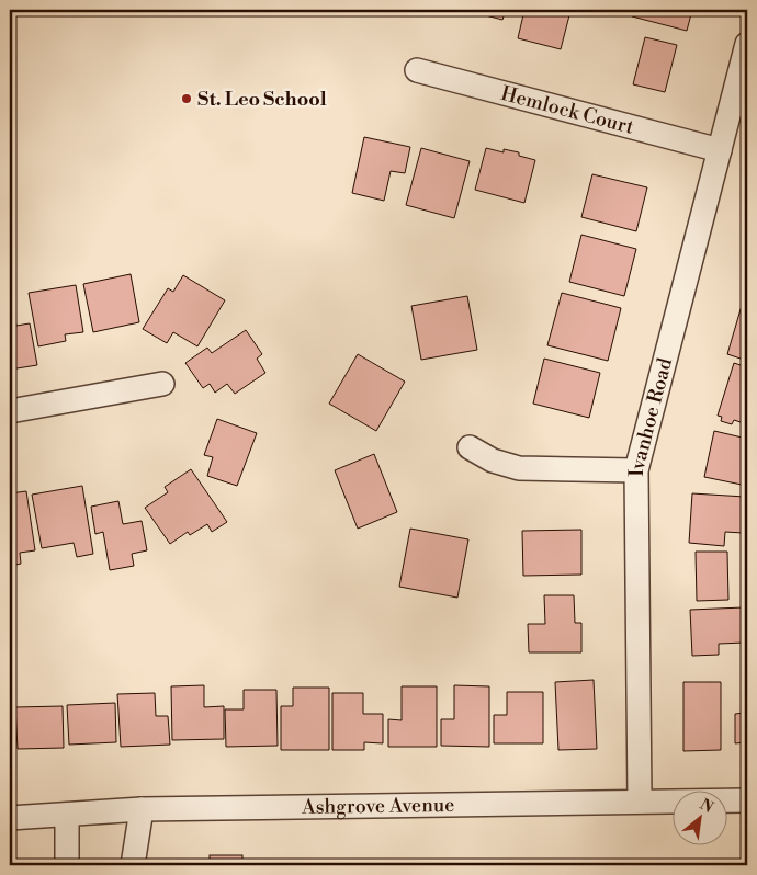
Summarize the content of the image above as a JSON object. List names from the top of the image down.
{
  "streets": {
    "street": ["Hemlock Court", "Ivanhoe Road", "Ashgrove Avenue"]
  },
  "crossings": [
    ["Hemlock Court", "Ivanhoe Road"],
    ["Ivanhoe Road", "Ashgrove Avenue"]
  ],
  "places": ["St. Leo School"],
  "north": "top right"
}
